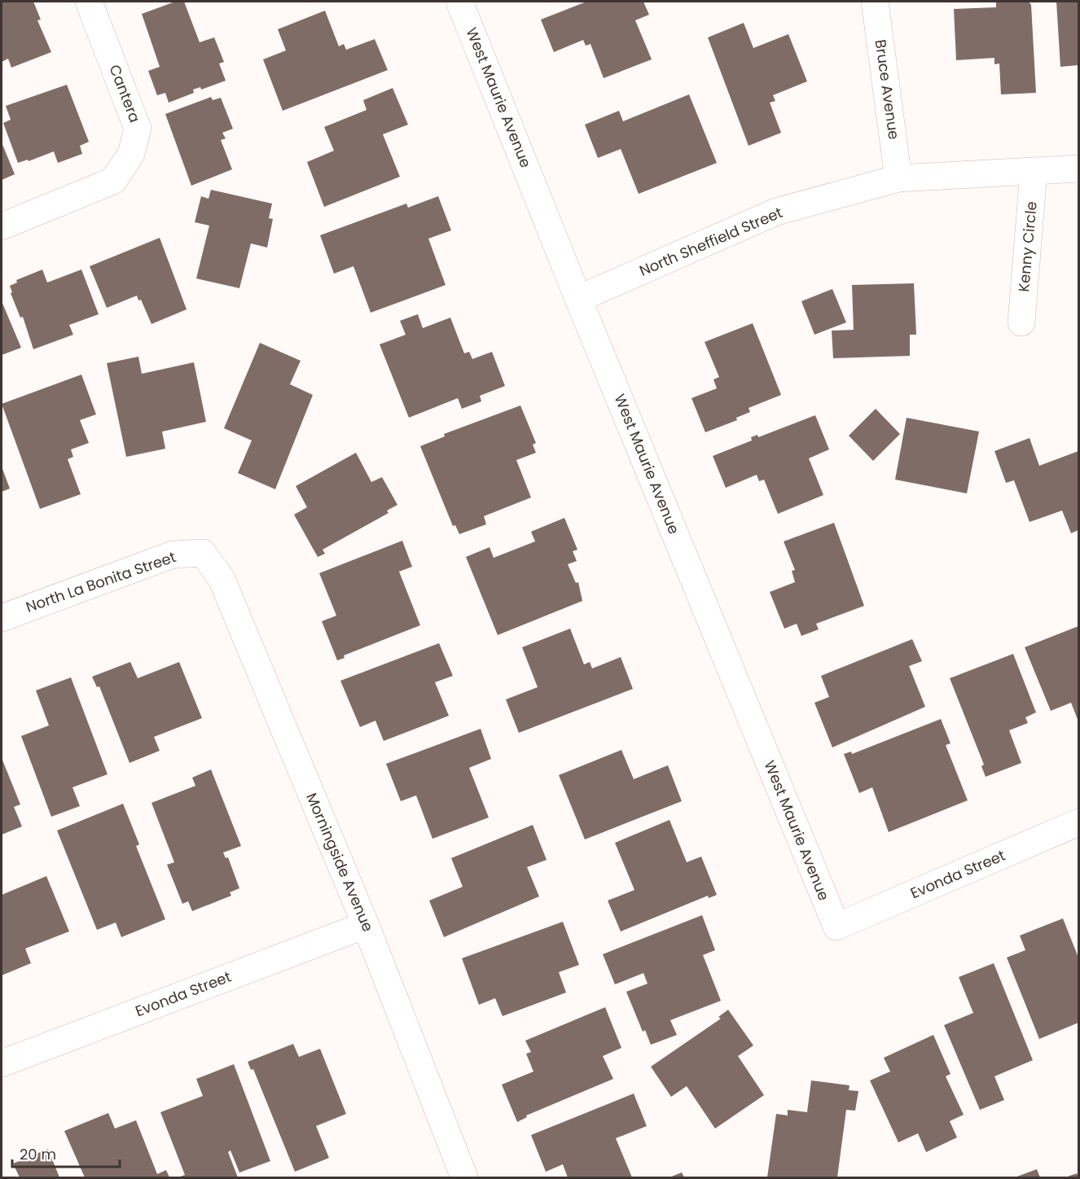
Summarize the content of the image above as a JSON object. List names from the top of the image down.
{
  "streets": {
    "street": [
      "Bruce Avenue",
      "Cantera",
      "West Maurie Avenue",
      "North Sheffield Street",
      "Kenny Circle",
      "North La Bonita Street",
      "Morningside Avenue",
      "Evonda Street"
    ]
  },
  "crossings": [
    ["Bruce Avenue", "North Sheffield Street"],
    ["West Maurie Avenue", "North Sheffield Street"],
    ["West Maurie Avenue", "Evonda Street"],
    ["North Sheffield Street", "Kenny Circle"],
    ["North La Bonita Street", "Morningside Avenue"],
    ["Morningside Avenue", "Evonda Street"]
  ],
  "scale_bar": "20 m"
}
